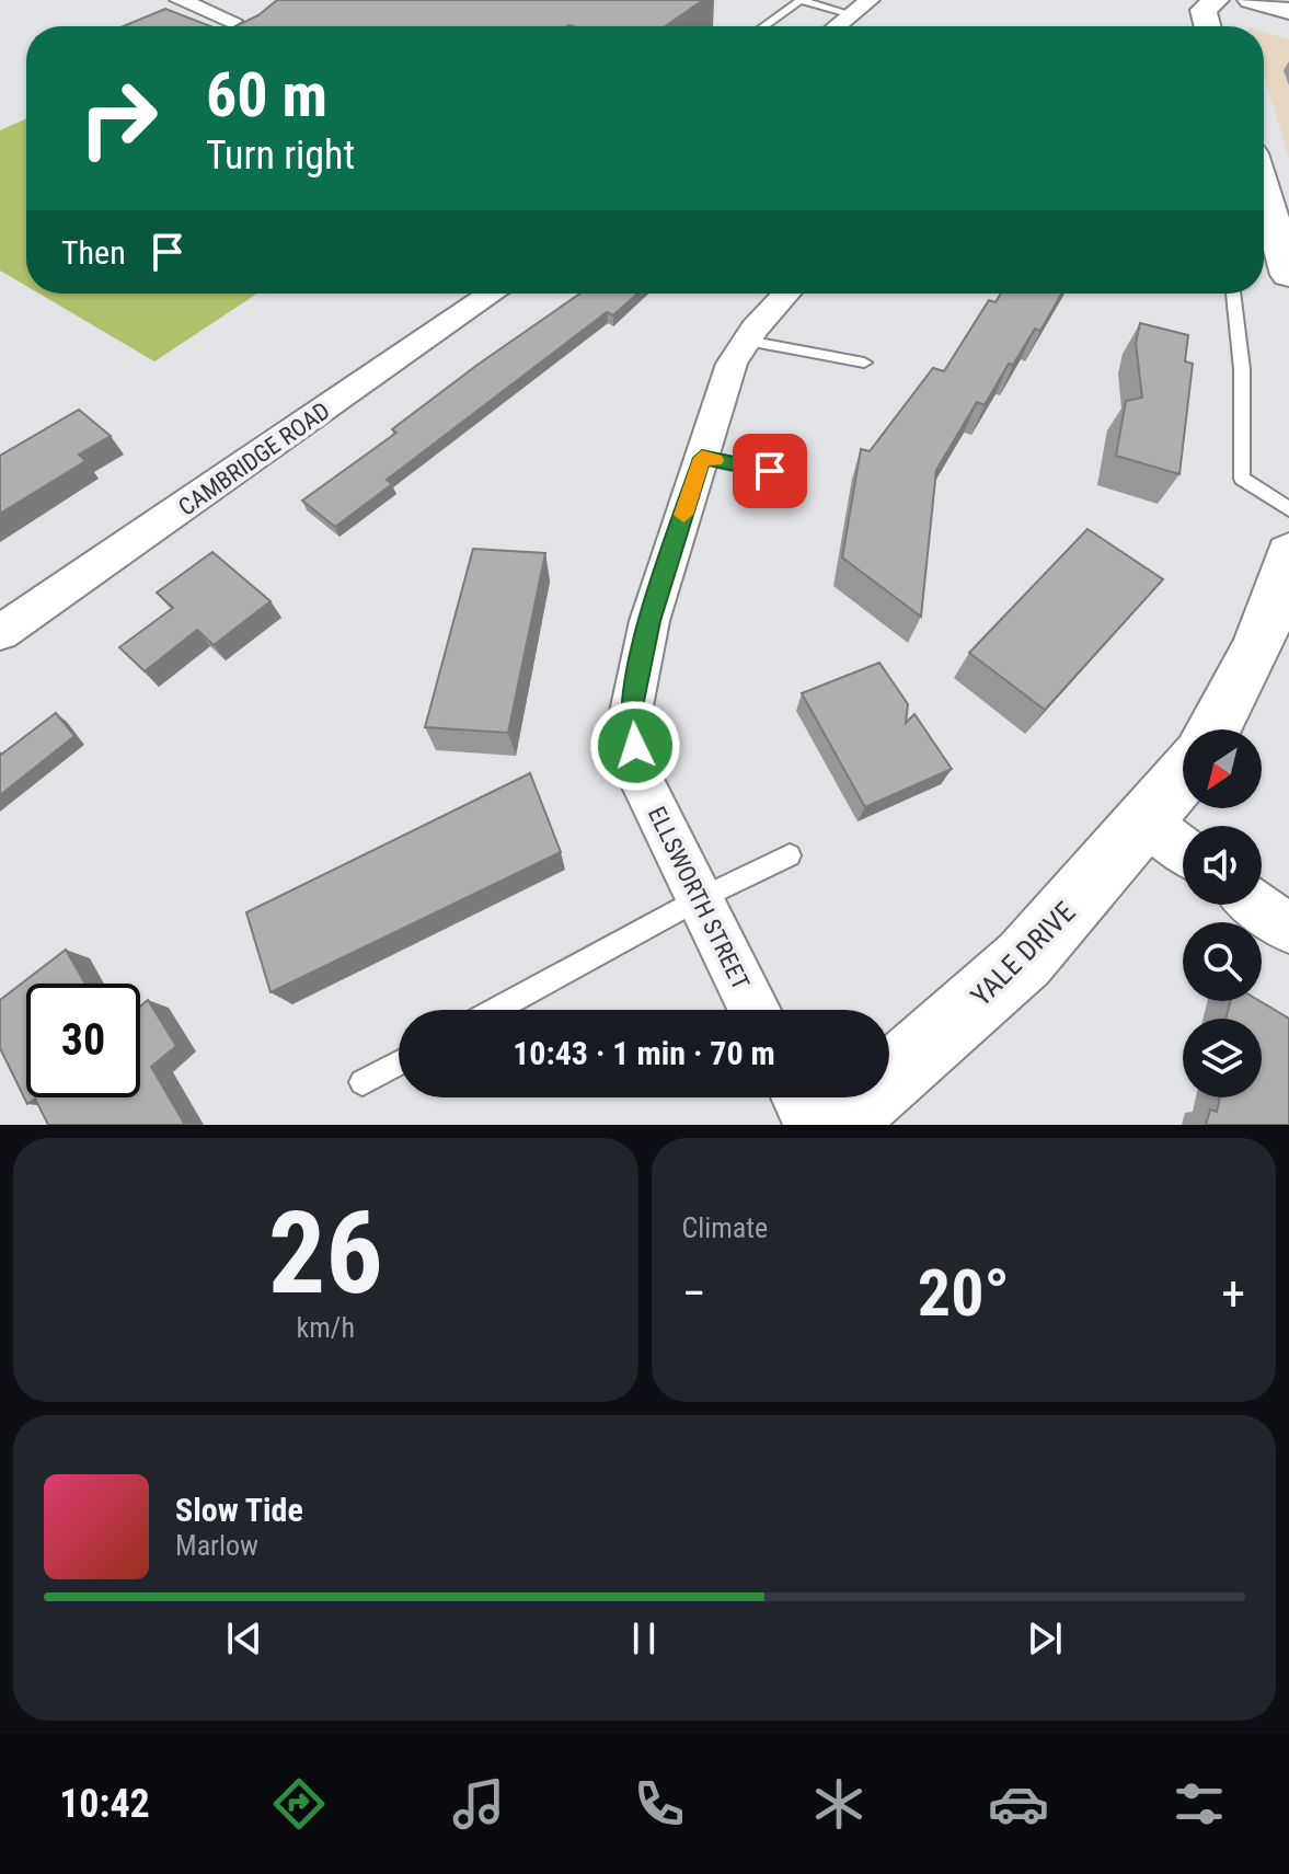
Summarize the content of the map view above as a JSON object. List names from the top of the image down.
{
  "streets": {
    "street": ["CAMBRIDGE ROAD", "ELLSWORTH STREET", "YALE DRIVE"]
  },
  "north": "bottom left",
  "page": {
    "turn": ["60 m", "Turn right"],
    "then": "Then",
    "limit": "30",
    "trip": "10:43 · 1 min · 70 m",
    "tile": [
      ["26", "km/h"],
      "Climate"
    ],
    "heat": ["−", "20°", "+"],
    "song": ["Slow Tide", "Marlow"],
    "tabs": "10:42"
  }
}
